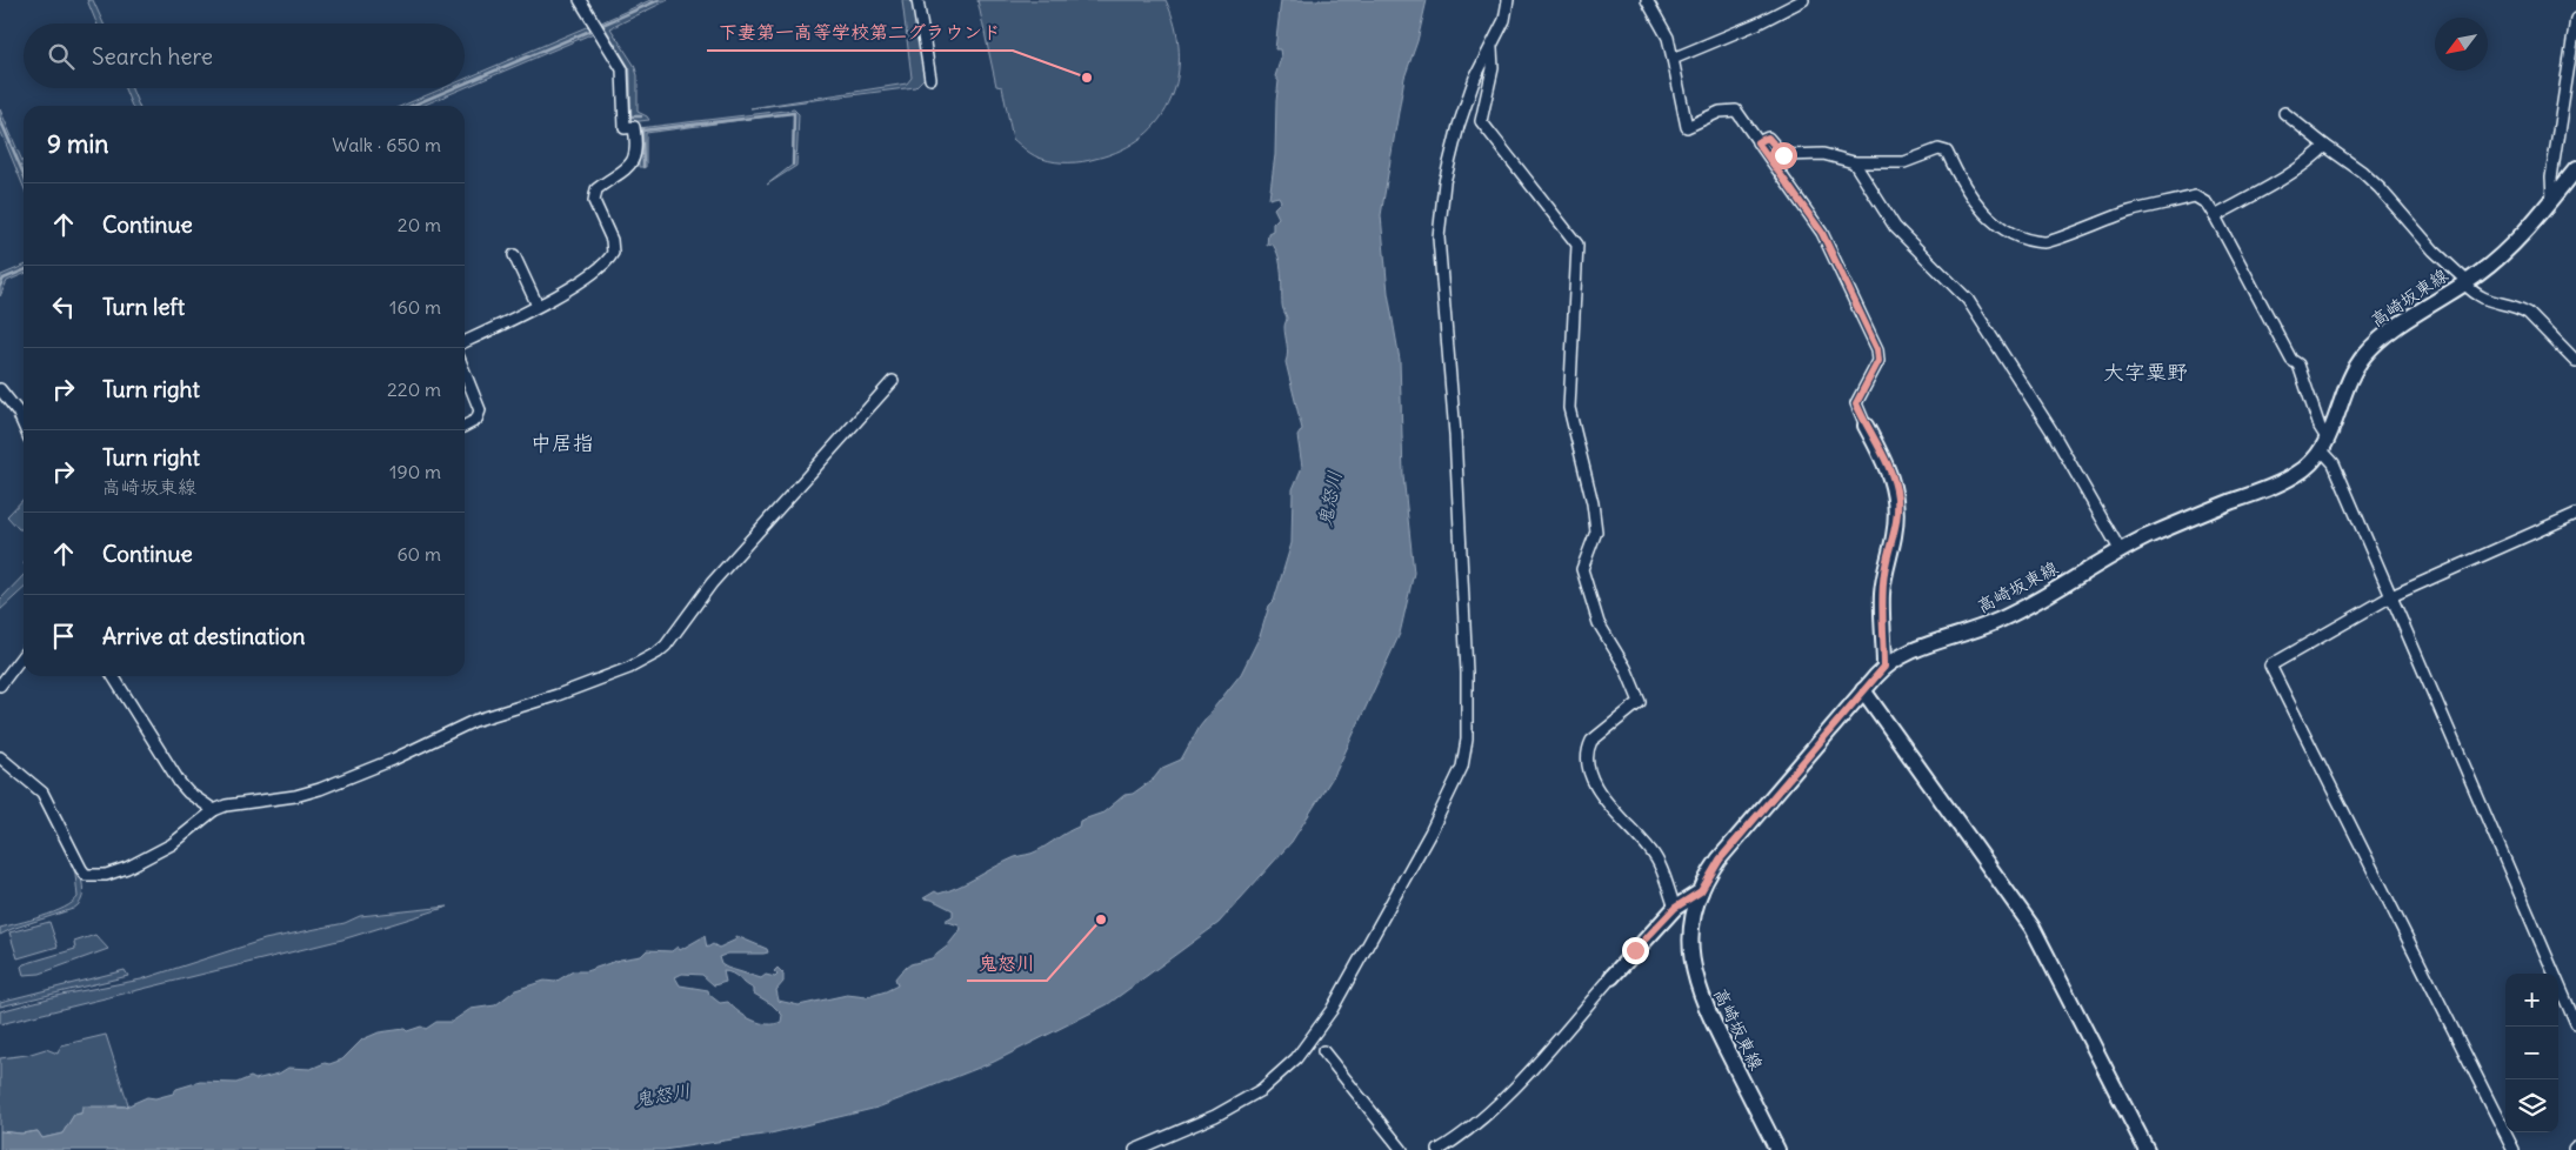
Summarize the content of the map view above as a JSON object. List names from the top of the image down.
{
  "streets": {
    "main road": ["高崎坂東線"]
  },
  "districts": ["大字粟野", "中居指"],
  "water": ["鬼怒川"],
  "places": ["下妻第一高等学校第二グラウンド", "鬼怒川"],
  "north": "bottom left",
  "page": {
    "search": "Search here",
    "heading": ["9 min", "Walk · 650 m"],
    "list": [
      ["Continue", "20 m"],
      ["Turn left", "160 m"],
      ["Turn right", "220 m"],
      ["Turn right", "高崎坂東線", "190 m"],
      ["Continue", "60 m"],
      "Arrive at destination"
    ],
    "map_buttons": ["+", "−"]
  }
}
